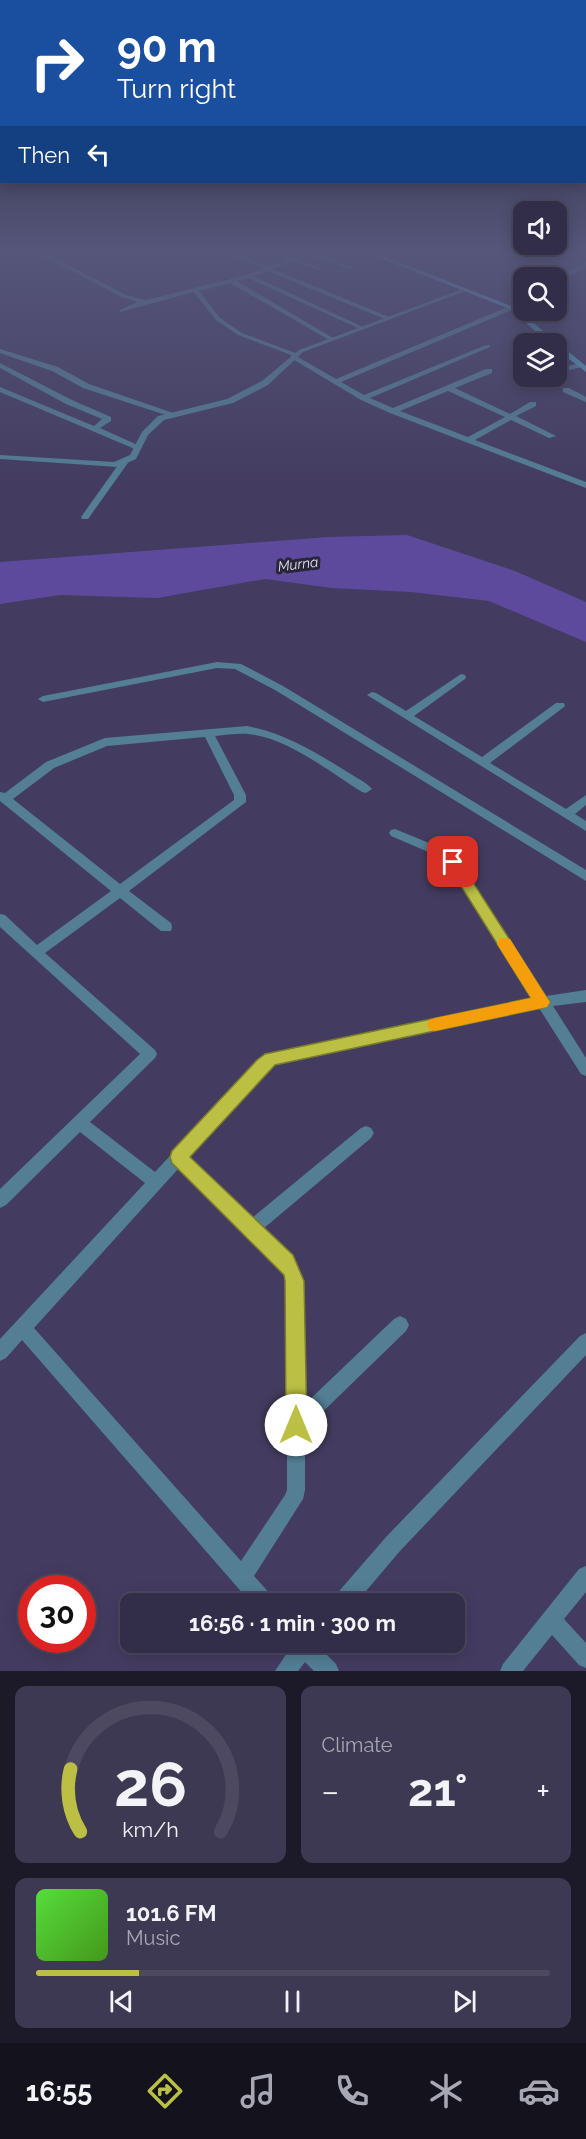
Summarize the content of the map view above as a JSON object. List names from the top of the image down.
{
  "water": ["Murna"],
  "page": {
    "turn": ["90 m", "Turn right"],
    "then": "Then",
    "limit": "30",
    "trip": "16:56 · 1 min · 300 m",
    "tile": "Climate",
    "heat": ["−", "21°", "+"],
    "song": ["101.6 FM", "Music"],
    "tabs": "16:55",
    "gauge": ["26", "km/h"]
  }
}
